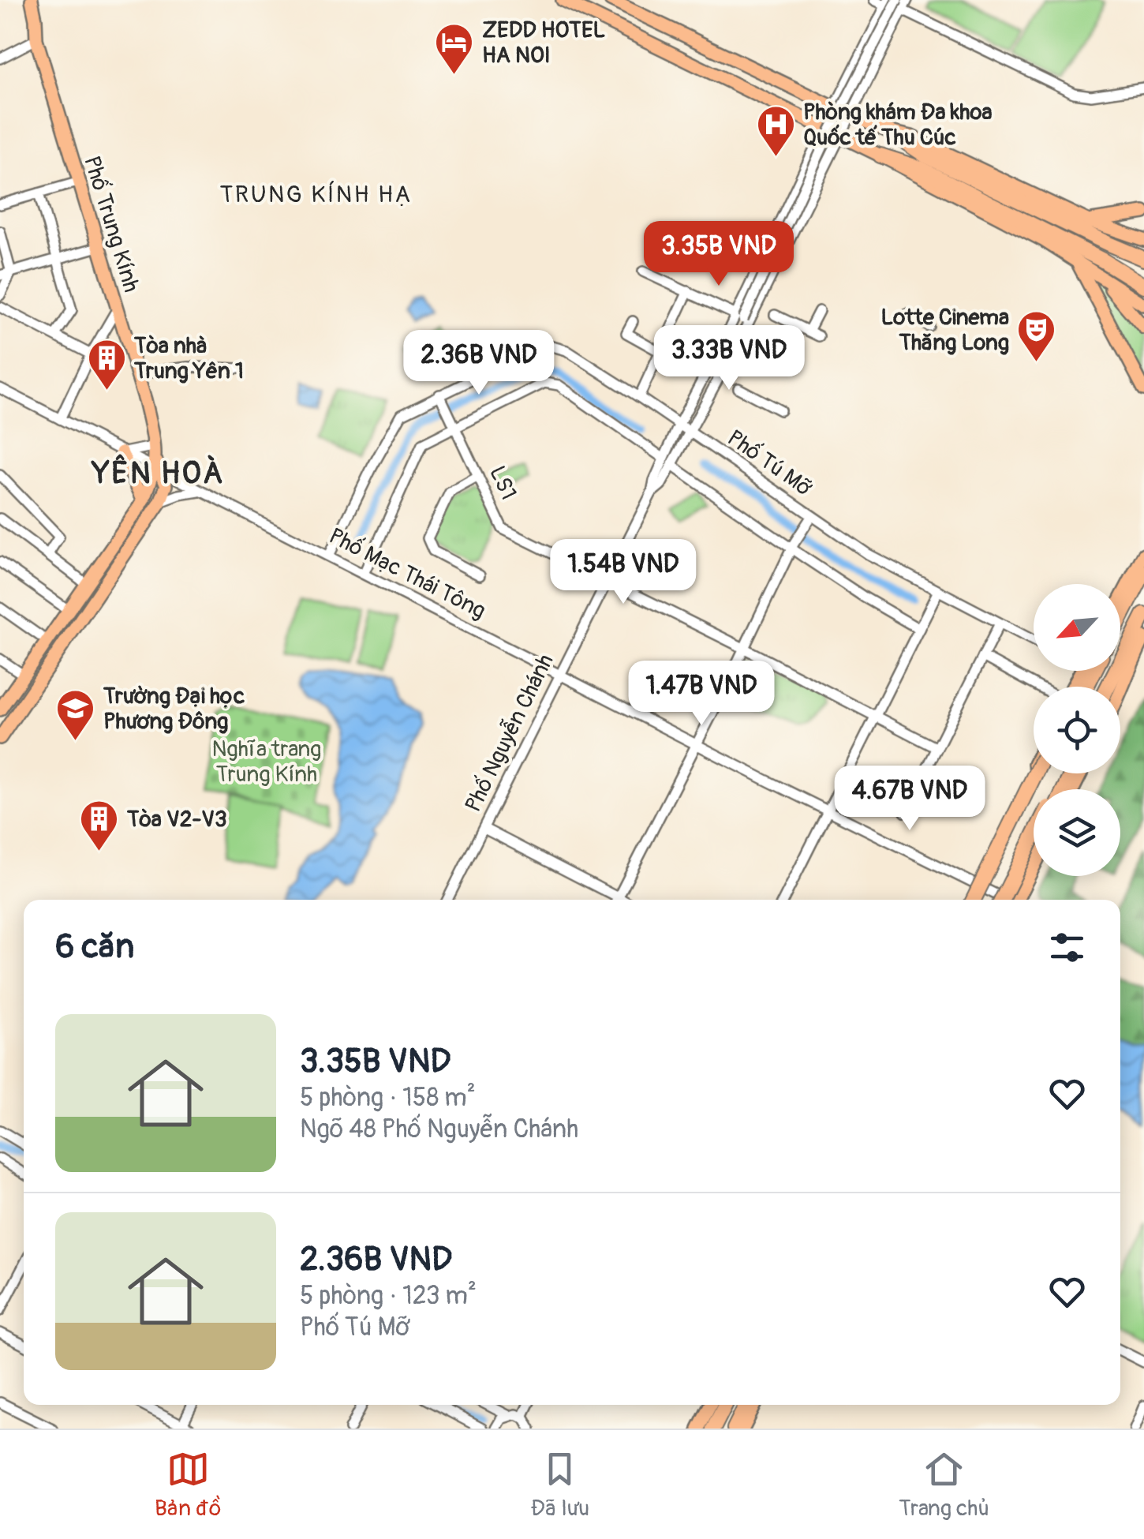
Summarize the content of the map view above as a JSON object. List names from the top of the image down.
{
  "streets": {
    "main road": ["Phố Trung Kính"],
    "street": [
      "Phố Tú Mỡ",
      "LS1",
      "Phố Mạc Thái Tông",
      "Phố Nguyễn Chánh"
    ]
  },
  "crossings": [
    ["Phố Trung Kính", "Phố Mạc Thái Tông"],
    ["Phố Tú Mỡ", "LS1"],
    ["Phố Tú Mỡ", "Phố Mạc Thái Tông"],
    ["Phố Tú Mỡ", "Phố Nguyễn Chánh"],
    ["LS1", "Phố Nguyễn Chánh"],
    ["Phố Mạc Thái Tông", "Phố Nguyễn Chánh"]
  ],
  "districts": ["TRUNG KÍNH HẠ", "YÊN HOÀ"],
  "parks": ["Nghĩa trang Trung Kính"],
  "places": {
    "hotel": ["ZEDD HOTEL HA NOI"],
    "hospital": ["Phòng khám Đa khoa Quốc tế Thu Cúc"],
    "theatre": ["Lotte Cinema Thăng Long"],
    "building": ["Tòa nhà Trung Yên 1", "Tòa V2-V3"],
    "school or university": ["Trường Đại học Phương Đông"]
  },
  "north": "bottom left",
  "page": {
    "price": [
      "3.35B VND",
      "3.33B VND",
      "2.36B VND",
      "1.54B VND",
      "1.47B VND",
      "4.67B VND"
    ],
    "heading": "6 căn",
    "list": [
      {
        "name": "3.35B VND",
        "note": "5 phòng · 158 m² · Ngõ 48 Phố Nguyễn Chánh"
      },
      {
        "name": "2.36B VND",
        "note": "5 phòng · 123 m² · Phố Tú Mỡ"
      }
    ],
    "tabs": ["Bản đồ", "Đã lưu", "Trang chủ"]
  }
}
